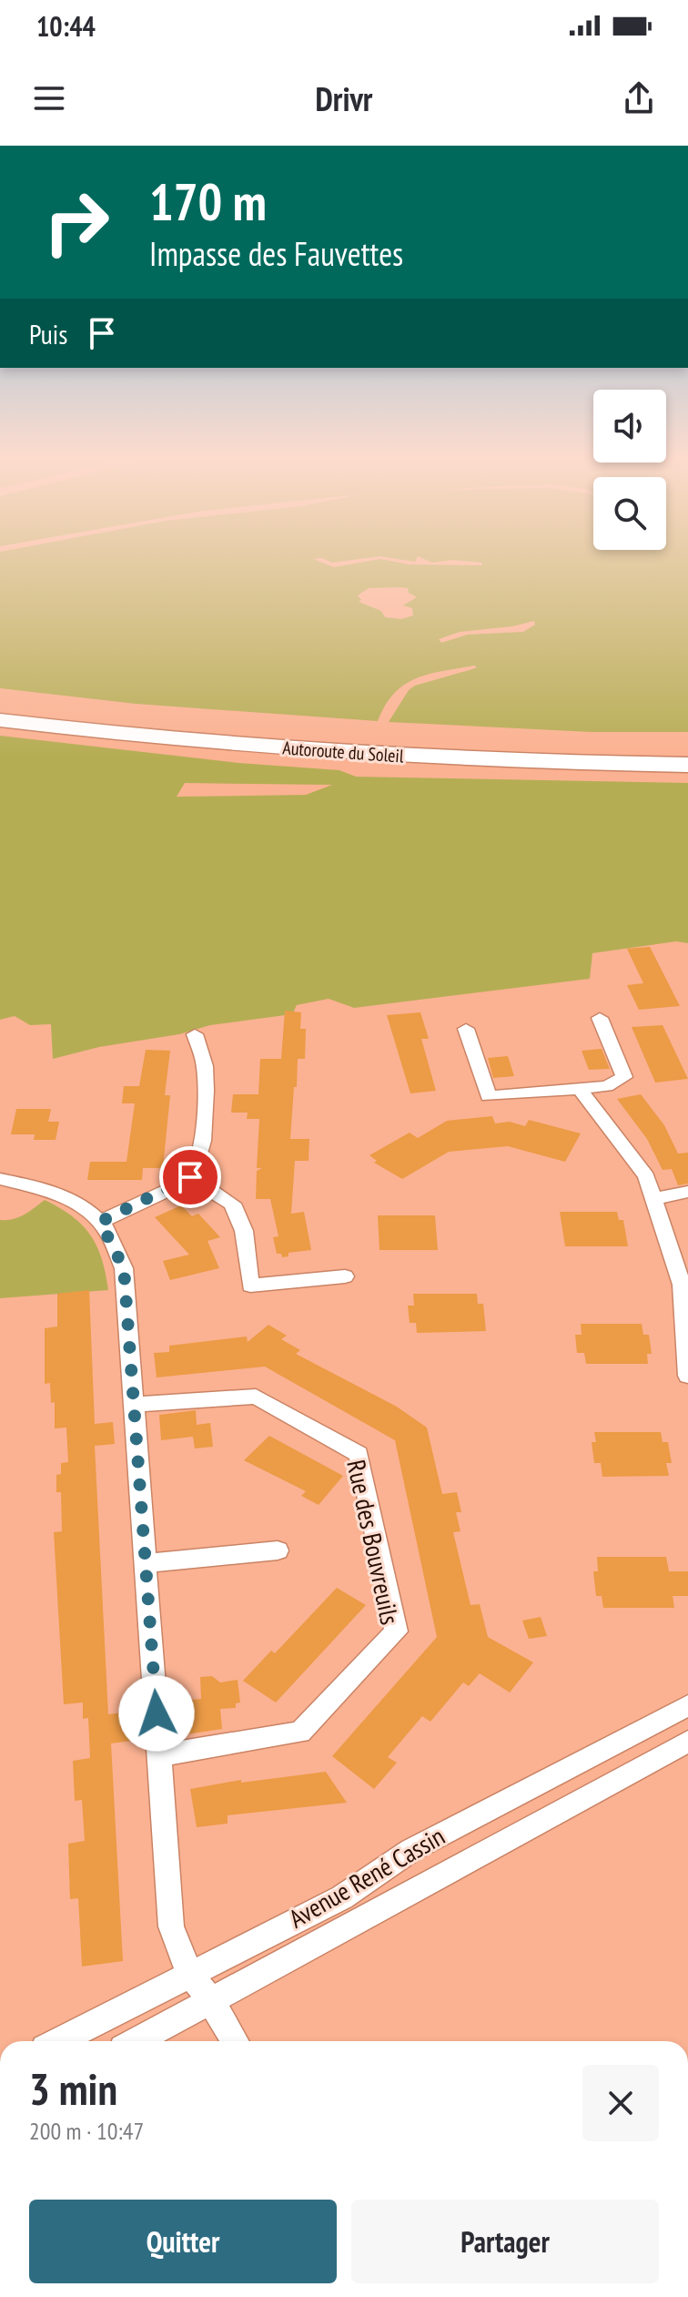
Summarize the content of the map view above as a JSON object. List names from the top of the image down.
{
  "streets": {
    "highway": ["Autoroute du Soleil"],
    "street": ["Rue des Bouvreuils", "Avenue René Cassin"]
  },
  "page": {
    "status": "10:44",
    "header": "Drivr",
    "turn": ["170 m", "Impasse des Fauvettes"],
    "then": "Puis",
    "heading": ["3 min", "200 m · 10:47"],
    "buttons": ["Quitter", "Partager"]
  }
}
